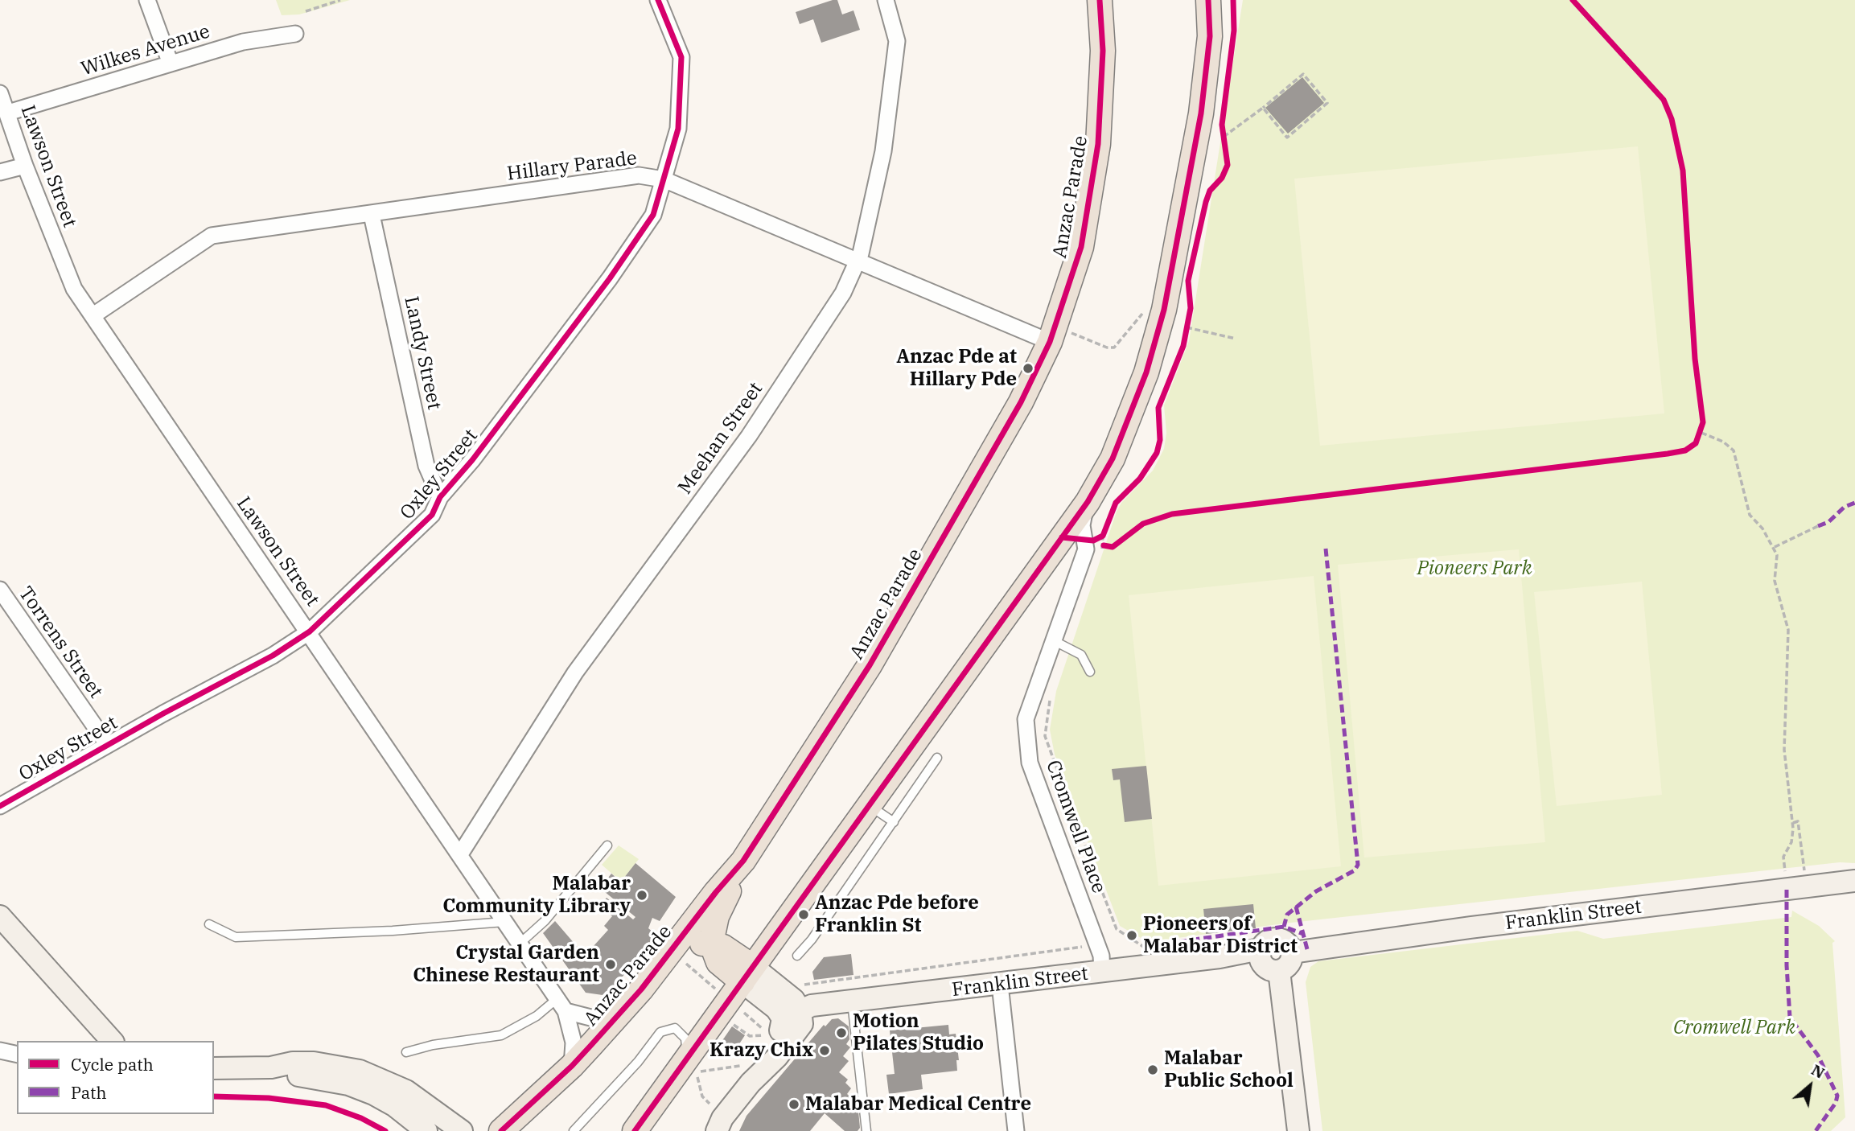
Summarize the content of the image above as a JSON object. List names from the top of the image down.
{
  "streets": {
    "main road": ["Anzac Parade"],
    "street": [
      "Wilkes Avenue",
      "Lawson Street",
      "Hillary Parade",
      "Landy Street",
      "Meehan Street",
      "Oxley Street",
      "Torrens Street",
      "Cromwell Place",
      "Franklin Street"
    ]
  },
  "crossings": [
    ["Wilkes Avenue", "Lawson Street"],
    ["Lawson Street", "Hillary Parade"],
    ["Lawson Street", "Anzac Parade"],
    ["Lawson Street", "Meehan Street"],
    ["Lawson Street", "Oxley Street"],
    ["Hillary Parade", "Anzac Parade"],
    ["Hillary Parade", "Landy Street"],
    ["Hillary Parade", "Meehan Street"],
    ["Hillary Parade", "Oxley Street"],
    ["Landy Street", "Oxley Street"],
    ["Oxley Street", "Torrens Street"],
    ["Cromwell Place", "Franklin Street"]
  ],
  "parks": ["Pioneers Park", "Cromwell Park"],
  "places": [
    "Anzac Pde at Hillary Pde",
    "Malabar Community Library",
    "Anzac Pde before Franklin St",
    "Pioneers of Malabar District",
    "Crystal Garden Chinese Restaurant",
    "Motion Pilates Studio",
    "Krazy Chix",
    "Malabar Public School",
    "Malabar Medical Centre"
  ],
  "legend": ["Cycle path", "Path"],
  "north": "top right"
}
